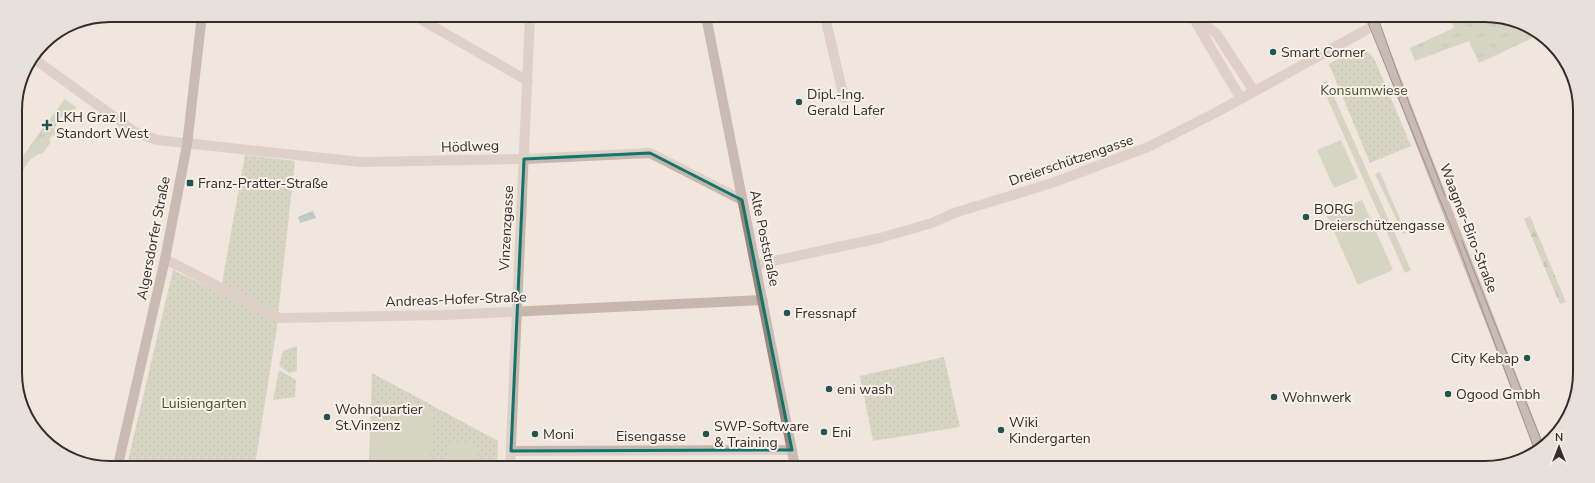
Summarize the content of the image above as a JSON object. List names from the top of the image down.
{
  "streets": {
    "street": [
      "Hödlweg",
      "Dreierschützengasse",
      "Vinzenzgasse",
      "Waagner-Biro-Straße",
      "Algersdorfer Straße",
      "Alte Poststraße",
      "Andreas-Hofer-Straße",
      "Eisengasse"
    ]
  },
  "crossings": [
    ["Hödlweg", "Vinzenzgasse"],
    ["Hödlweg", "Algersdorfer Straße"],
    ["Hödlweg", "Alte Poststraße"],
    ["Dreierschützengasse", "Waagner-Biro-Straße"],
    ["Dreierschützengasse", "Alte Poststraße"],
    ["Vinzenzgasse", "Andreas-Hofer-Straße"],
    ["Vinzenzgasse", "Eisengasse"],
    ["Algersdorfer Straße", "Andreas-Hofer-Straße"],
    ["Alte Poststraße", "Andreas-Hofer-Straße"],
    ["Alte Poststraße", "Eisengasse"]
  ],
  "parks": ["Konsumwiese", "Luisiengarten"],
  "places": {
    "other": [
      "Smart Corner",
      "Dipl.-Ing. Gerald Lafer",
      "BORG Dreierschützengasse",
      "Fressnapf",
      "City Kebap",
      "eni wash",
      "Ogood Gmbh",
      "Wohnwerk",
      "Wohnquartier St.Vinzenz",
      "Wiki Kindergarten",
      "Eni",
      "Moni",
      "SWP-Software & Training"
    ],
    "health": ["LKH Graz II Standort West"],
    "transit": ["Franz-Pratter-Straße"]
  },
  "north": "top"
}
